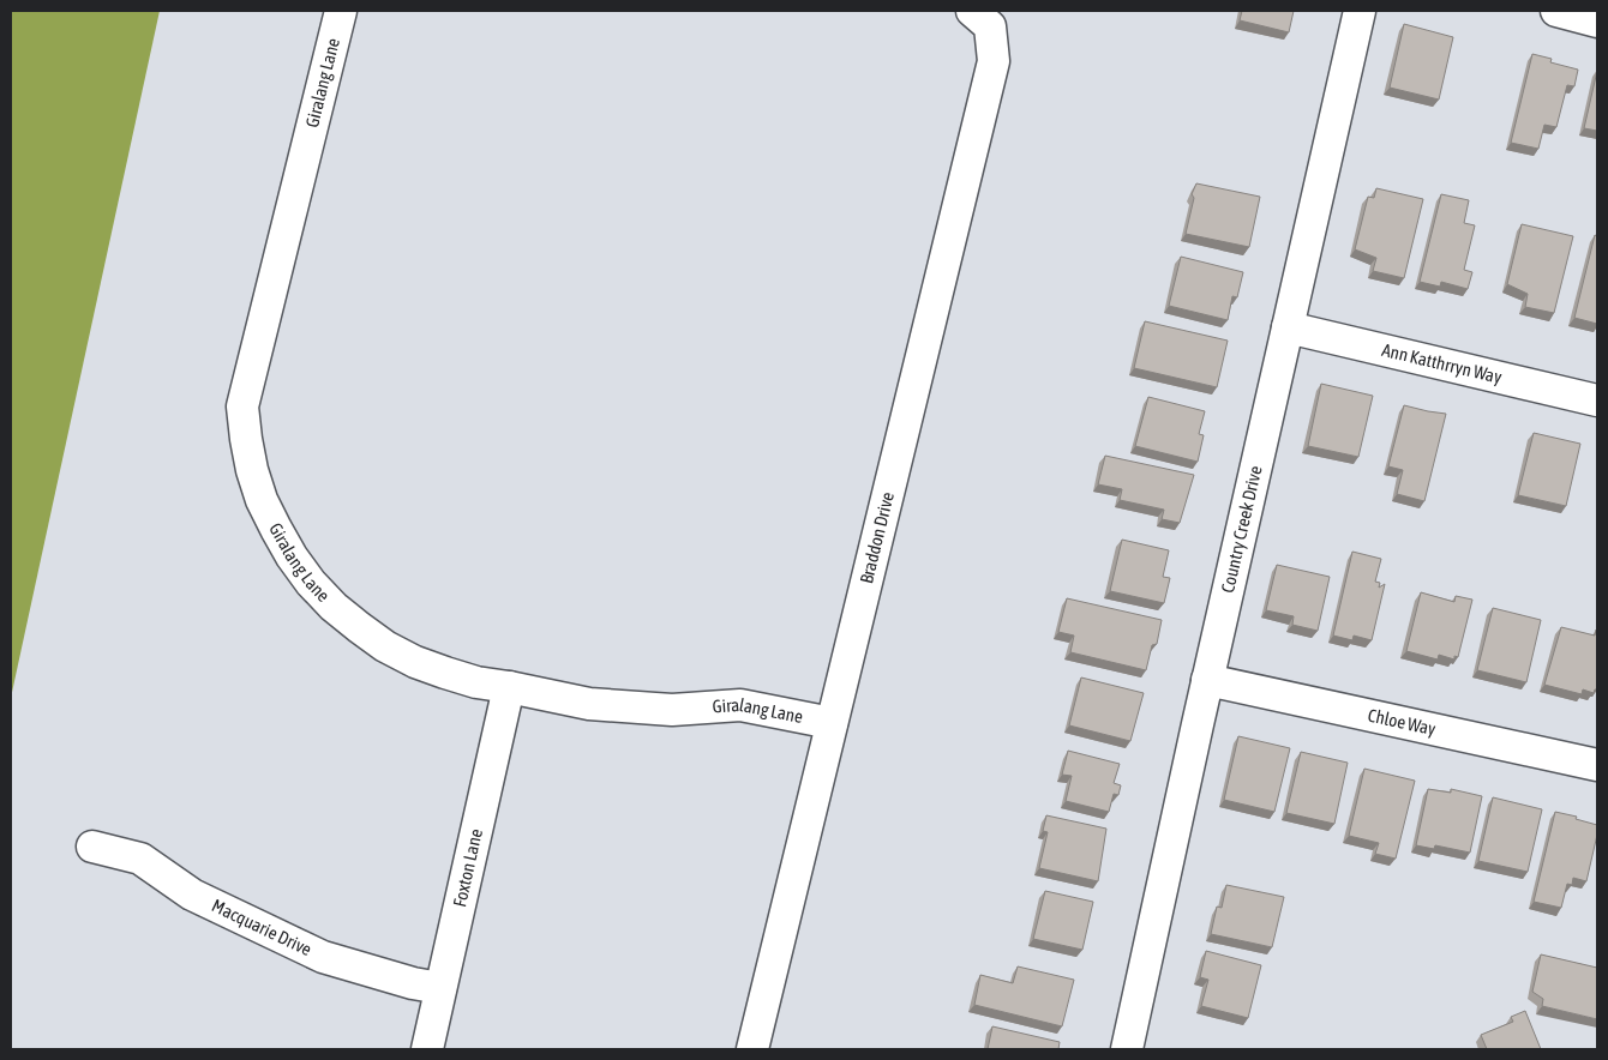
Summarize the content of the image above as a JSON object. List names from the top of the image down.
{
  "streets": {
    "street": [
      "Giralang Lane",
      "Ann Katthrryn Way",
      "Country Creek Drive",
      "Braddon Drive",
      "Chloe Way",
      "Foxton Lane",
      "Macquarie Drive"
    ]
  },
  "crossings": [
    ["Giralang Lane", "Braddon Drive"],
    ["Giralang Lane", "Foxton Lane"],
    ["Ann Katthrryn Way", "Country Creek Drive"],
    ["Country Creek Drive", "Chloe Way"],
    ["Foxton Lane", "Macquarie Drive"]
  ]
}
